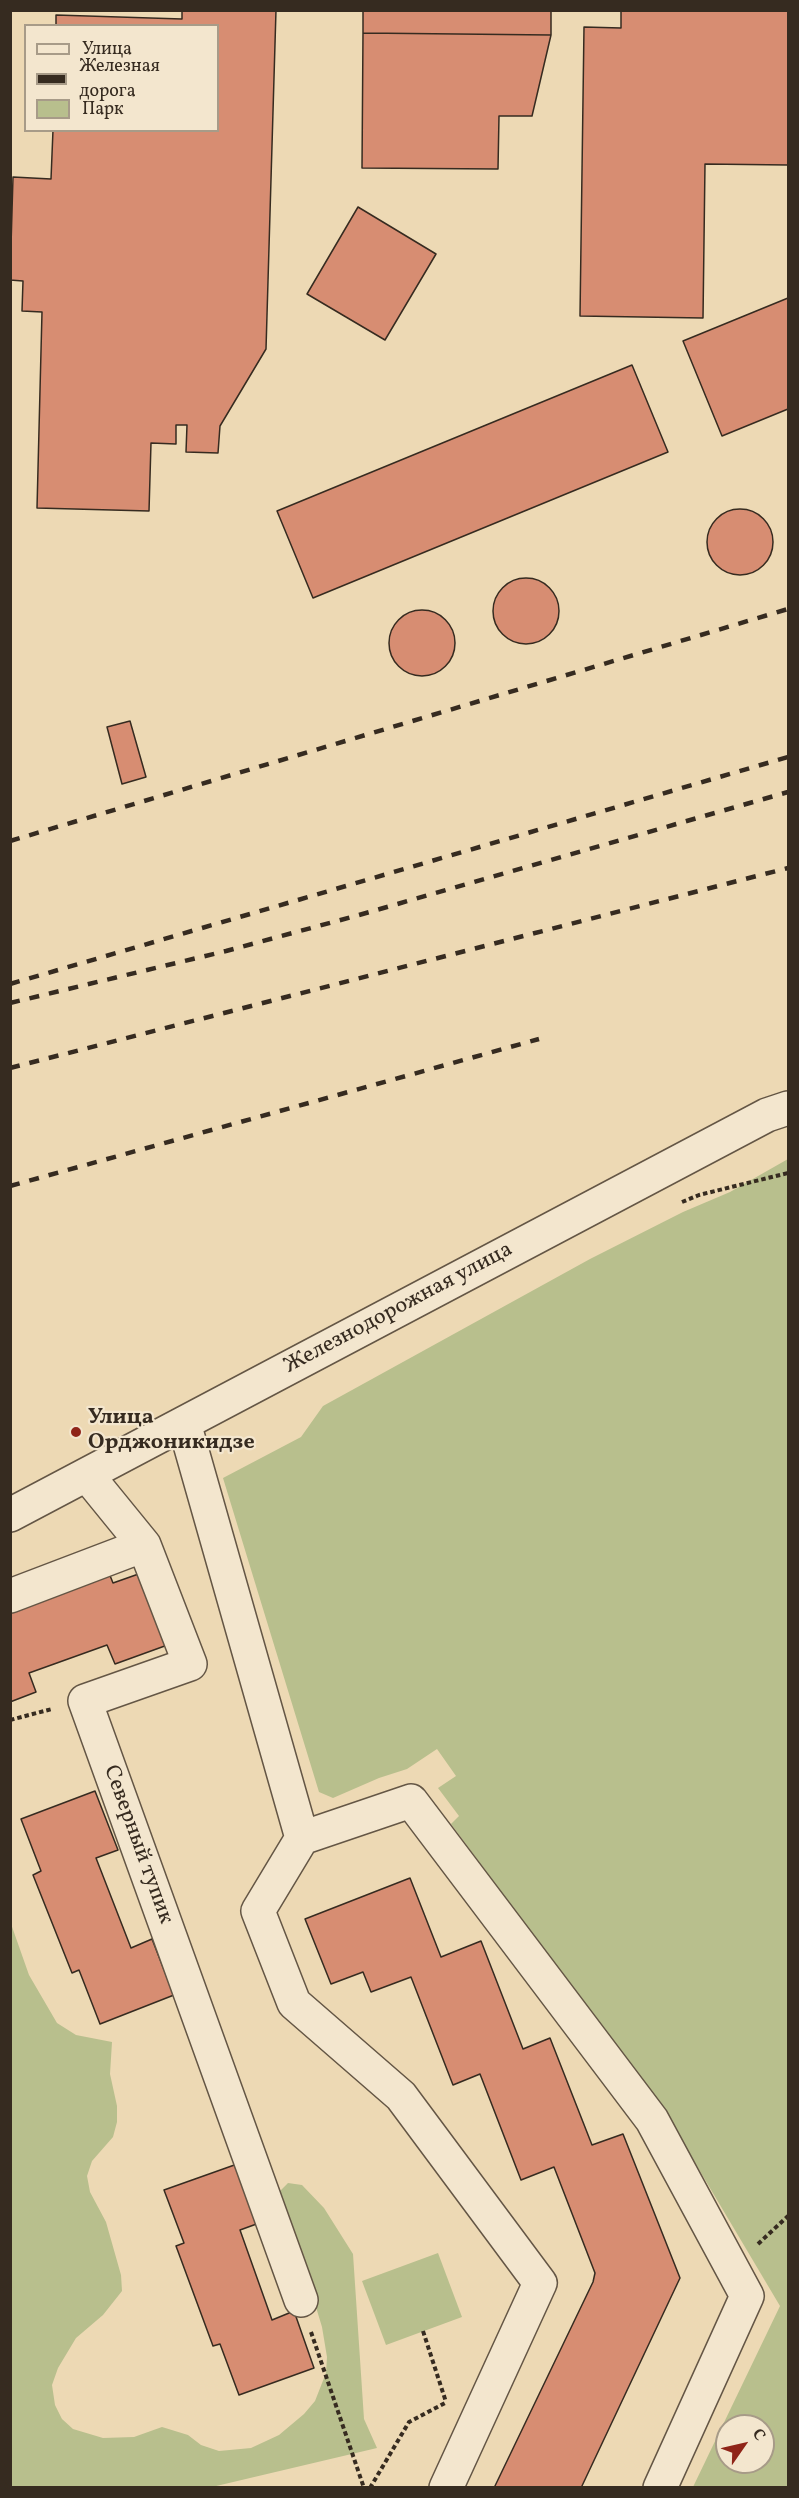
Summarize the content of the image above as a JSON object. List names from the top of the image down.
{
  "streets": {
    "street": ["Железнодорожная улица", "Северный тупик"]
  },
  "places": ["Улица Орджоникидзе"],
  "legend": ["Улица", "Железная дорога", "Парк"],
  "north": "top right"
}
